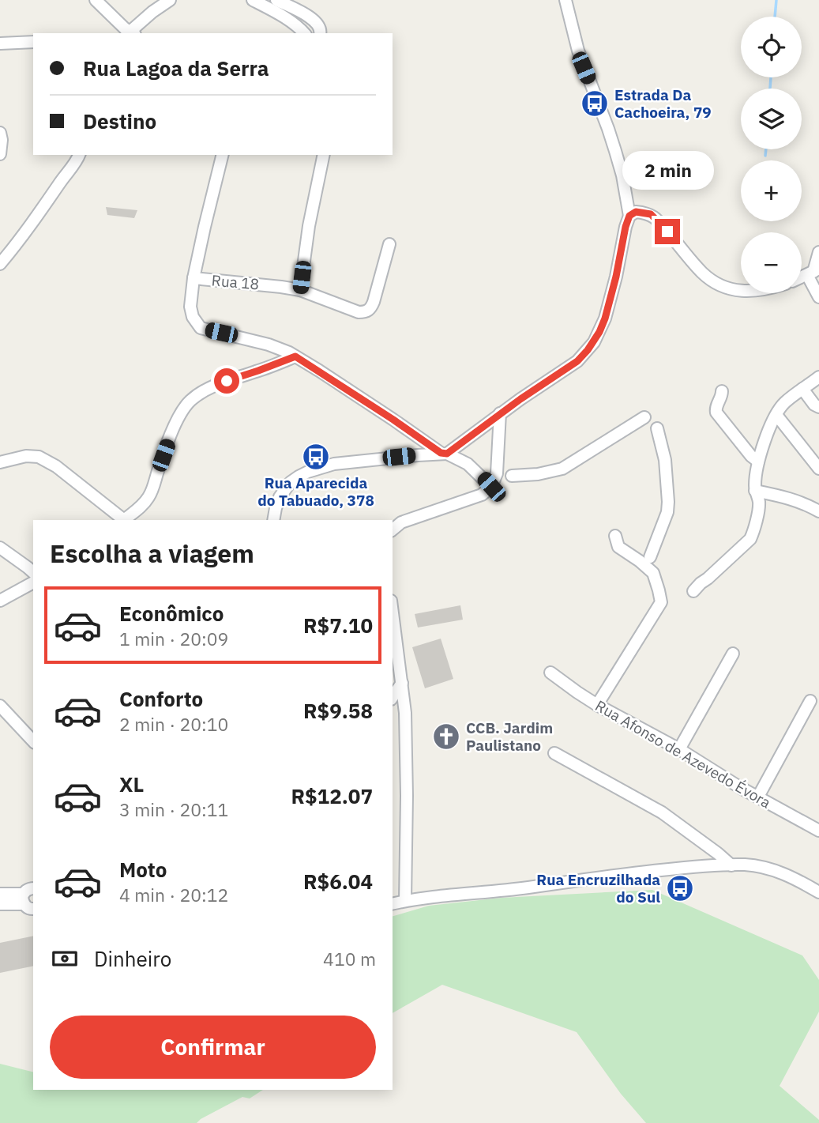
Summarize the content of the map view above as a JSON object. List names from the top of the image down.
{
  "streets": {
    "street": ["Rua 18", "Rua Afonso de Azevedo Évora"]
  },
  "places": {
    "bus stop": ["Estrada Da Cachoeira, 79", "Rua Aparecida do Tabuado, 378", "Rua Encruzilhada do Sul"],
    "church": ["CCB. Jardim Paulistano"]
  },
  "page": {
    "map_buttons": ["+", "−"],
    "banner": ["Rua Lagoa da Serra", "Destino"],
    "bubble": "2 min",
    "heading": "Escolha a viagem",
    "list": [
      {
        "name": "Econômico",
        "note": "1 min · 20:09",
        "value": "R$7.10"
      },
      {
        "name": "Conforto",
        "note": "2 min · 20:10",
        "value": "R$9.58"
      },
      {
        "name": "XL",
        "note": "3 min · 20:11",
        "value": "R$12.07"
      },
      {
        "name": "Moto",
        "note": "4 min · 20:12",
        "value": "R$6.04"
      }
    ],
    "pay": ["Dinheiro", "410 m"],
    "buttons": "Confirmar"
  }
}
